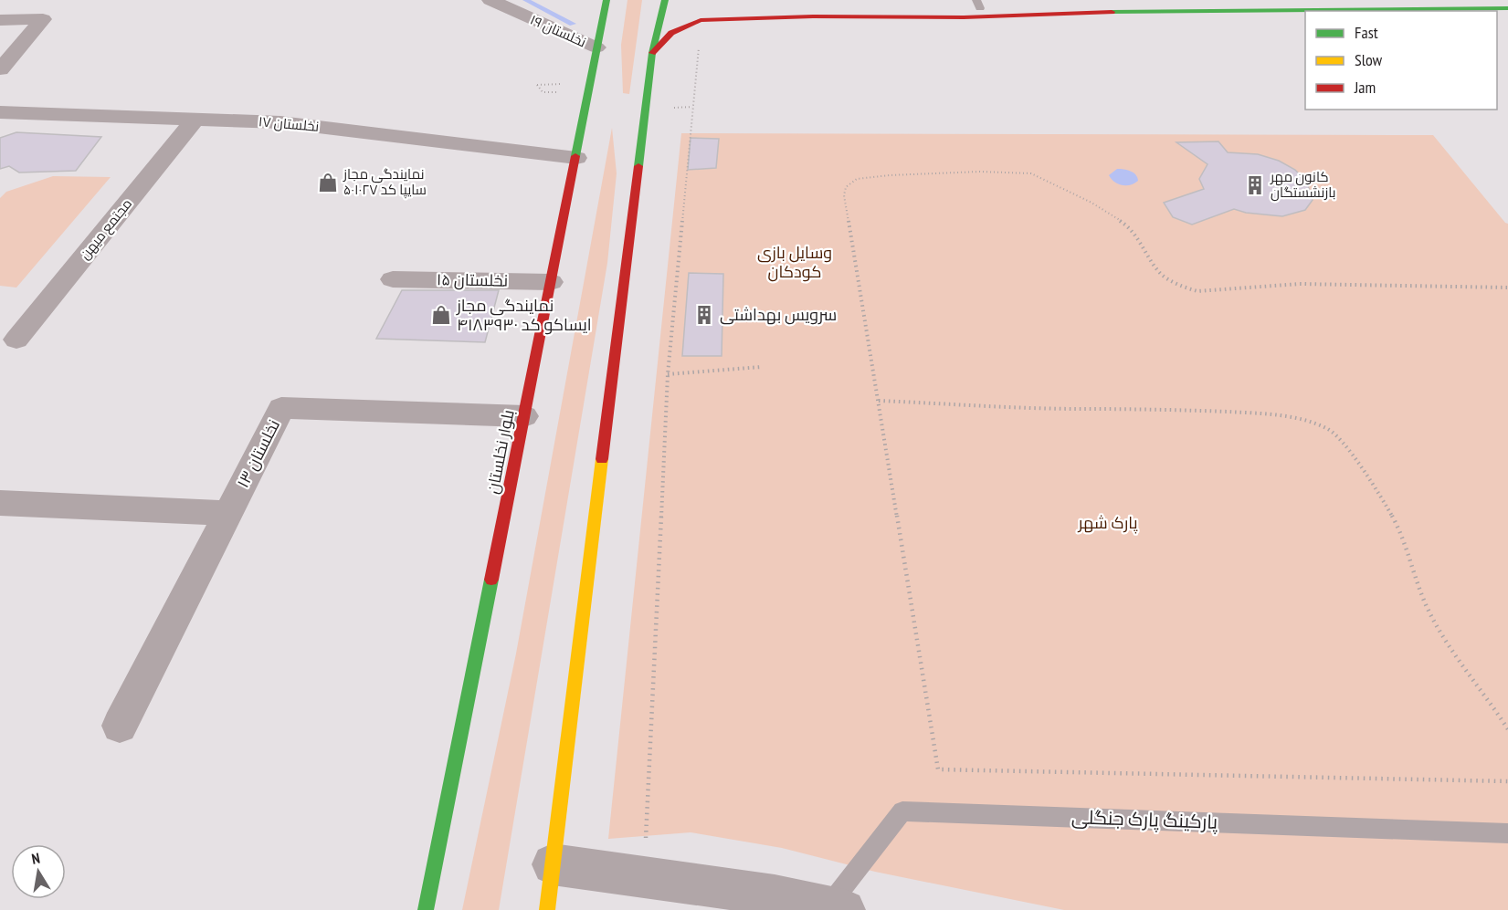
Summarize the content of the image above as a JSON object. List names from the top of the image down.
{
  "streets": {
    "main road": ["بلوار نخلستان"],
    "street": [
      "نخلستان ۱۹",
      "نخلستان ۱۷",
      "مجتمع میهن",
      "نخلستان ۱۵",
      "نخلستان ۱۳"
    ],
    "lane": ["پارکینگ پارک جنگلی"]
  },
  "crossings": [
    ["نخلستان ۱۹", "بلوار نخلستان"],
    ["نخلستان ۱۷", "مجتمع میهن"],
    ["نخلستان ۱۷", "بلوار نخلستان"],
    ["نخلستان ۱۵", "بلوار نخلستان"],
    ["بلوار نخلستان", "نخلستان ۱۳"]
  ],
  "parks": ["وسایل بازی کودکان", "پارک شهر"],
  "places": {
    "shop": ["نمایندگی مجاز سایپا کد ۵۰۱۰۲۷", "نمایندگی مجاز ایساکو کد ۴۱۸۳۹۳۰"],
    "building": ["کانون مهر بازنشستگان", "سرویس بهداشتی"]
  },
  "legend": ["Fast", "Slow", "Jam"],
  "north": "top"
}
